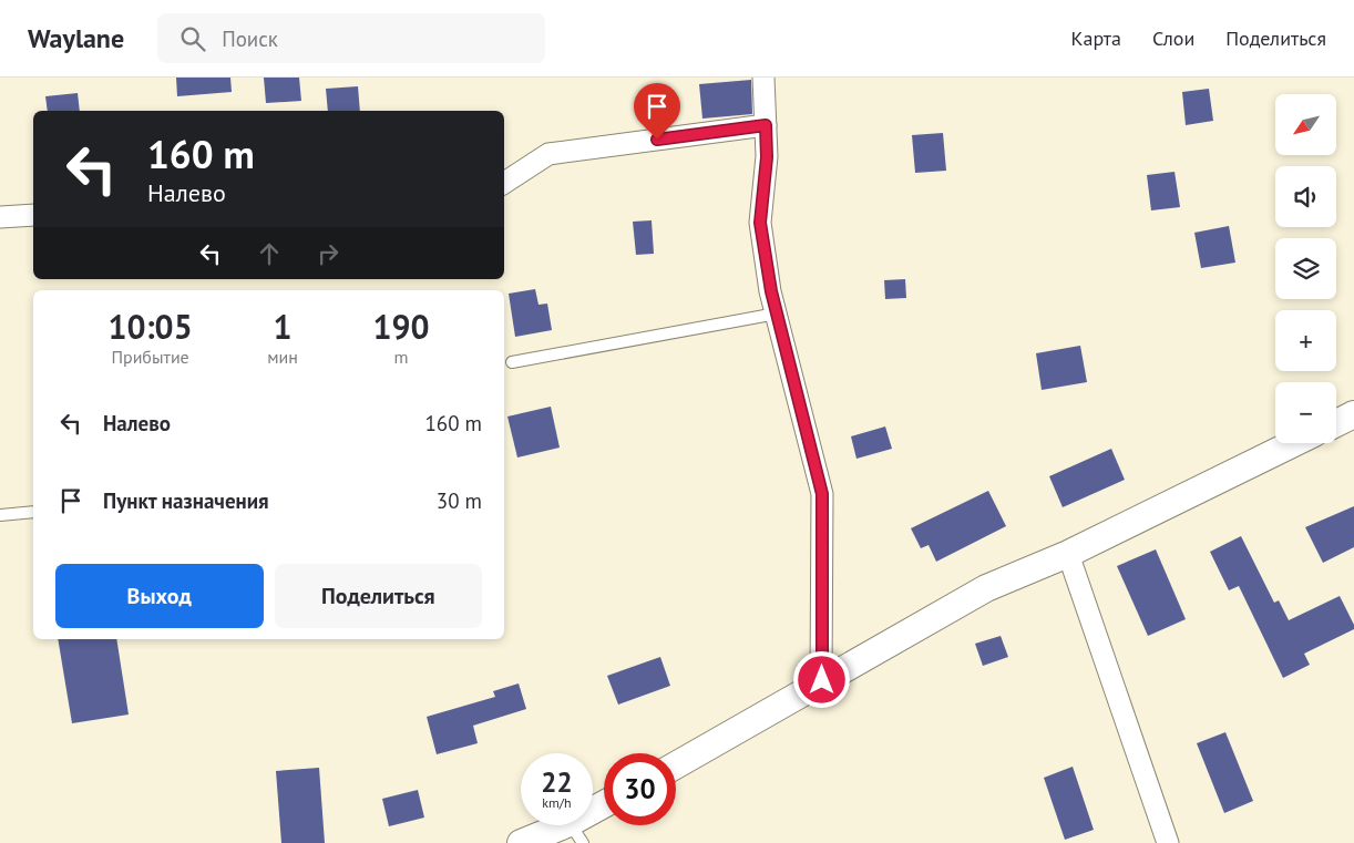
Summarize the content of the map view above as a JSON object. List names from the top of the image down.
{
  "north": "bottom left",
  "page": {
    "header": "Waylane",
    "search": "Поиск",
    "nav": ["Карта", "Слои", "Поделиться"],
    "map_buttons": ["+", "−"],
    "turn": ["160 m", "Налево"],
    "eta": [
      "10:05",
      "Прибытие",
      "1",
      "мин",
      "190",
      "m"
    ],
    "list": [
      {
        "name": "Налево",
        "value": "160 m"
      },
      {
        "name": "Пункт назначения",
        "value": "30 m"
      }
    ],
    "buttons": ["Выход", "Поделиться"],
    "speed": "22 km/h",
    "limit": "30"
  }
}
